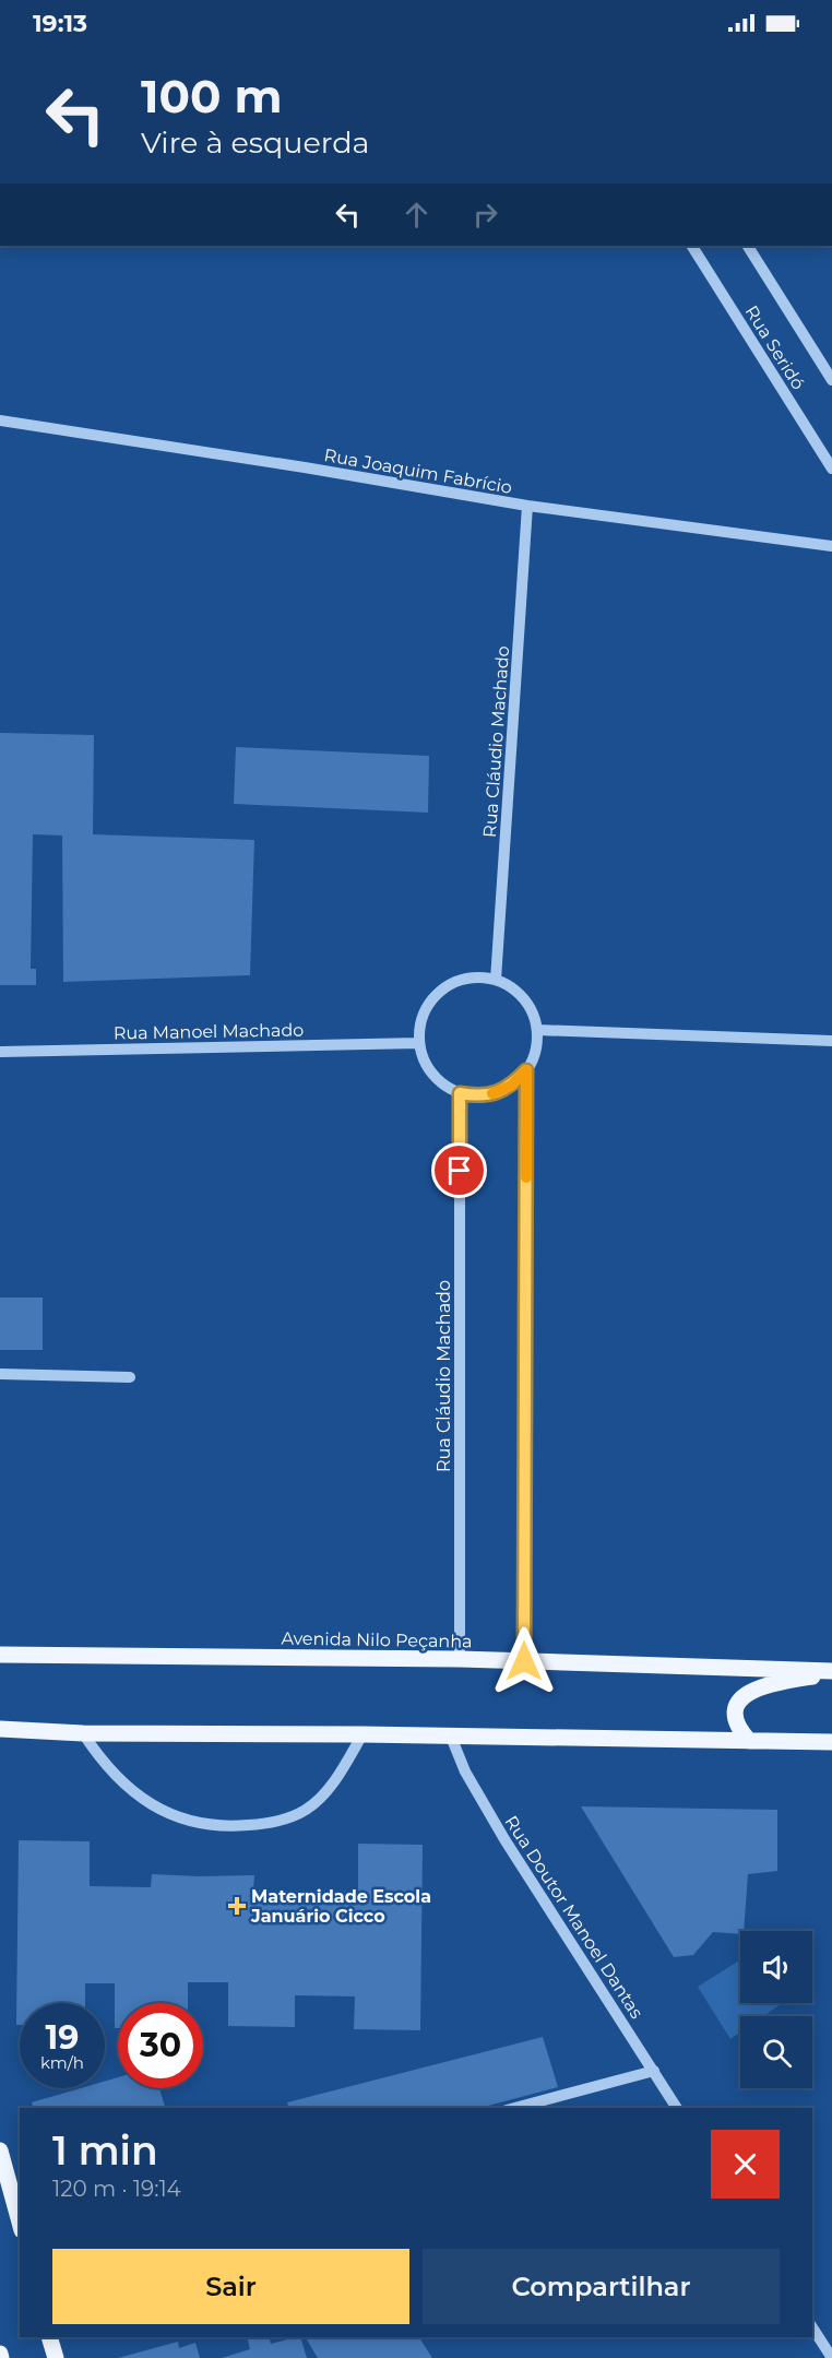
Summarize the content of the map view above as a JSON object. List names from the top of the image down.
{
  "streets": {
    "main road": ["Avenida Nilo Peçanha"],
    "street": [
      "Rua Seridó",
      "Rua Joaquim Fabrício",
      "Rua Cláudio Machado",
      "Rua Manoel Machado",
      "Rua Doutor Manoel Dantas"
    ]
  },
  "crossings": [
    ["Rua Joaquim Fabrício", "Rua Cláudio Machado"],
    ["Rua Cláudio Machado", "Rua Manoel Machado"],
    ["Rua Cláudio Machado", "Avenida Nilo Peçanha"]
  ],
  "places": {
    "health": ["Maternidade Escola Januário Cicco"]
  },
  "page": {
    "status": "19:13",
    "turn": ["100 m", "Vire à esquerda"],
    "speed": "19 km/h",
    "limit": "30",
    "heading": ["1 min", "120 m · 19:14"],
    "buttons": ["Sair", "Compartilhar"]
  }
}
